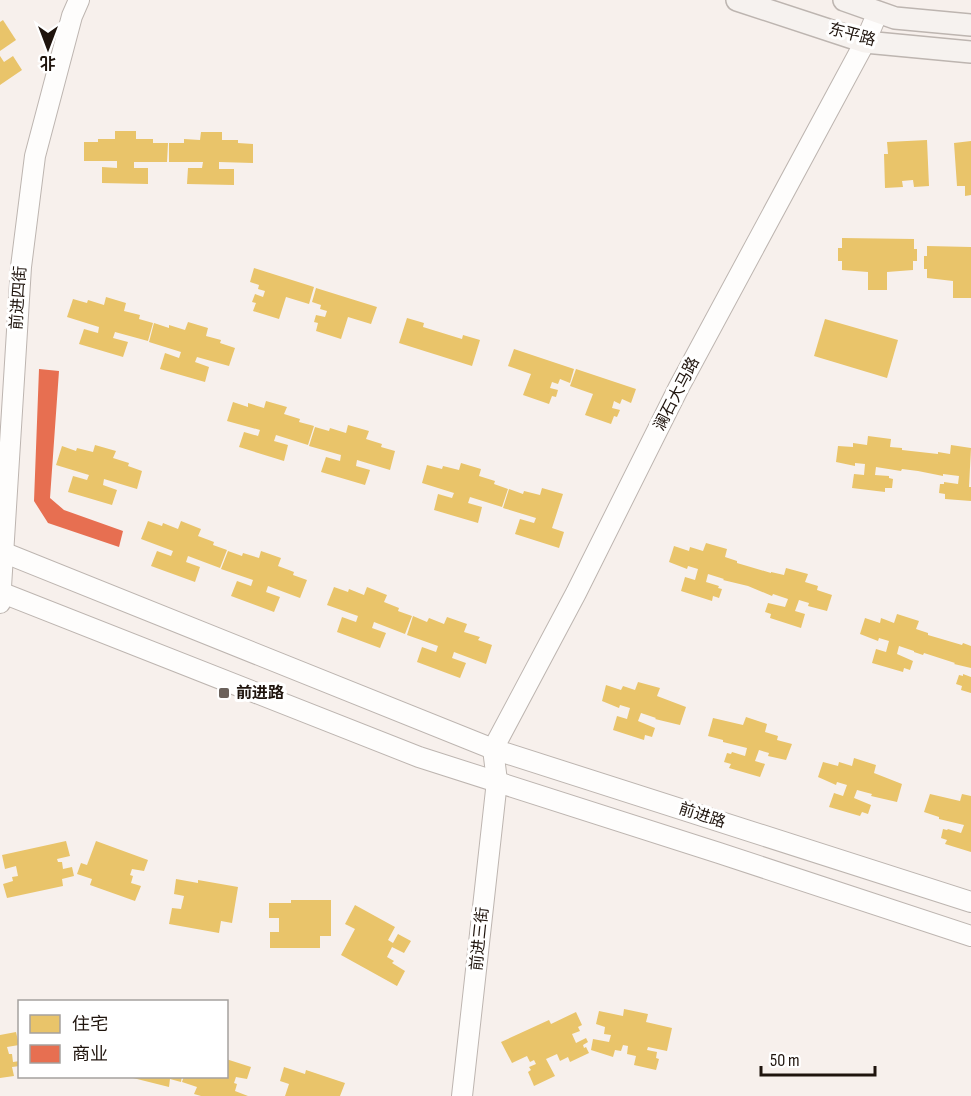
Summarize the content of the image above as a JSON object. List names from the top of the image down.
{
  "streets": {
    "main road": ["东平路"],
    "street": [
      "前进四街",
      "澜石大马路",
      "前进路",
      "前进三街"
    ]
  },
  "crossings": [
    ["东平路", "澜石大马路"],
    ["前进四街", "前进路"],
    ["澜石大马路", "前进路"],
    ["前进路", "前进三街"]
  ],
  "places": {
    "transit": ["前进路"]
  },
  "legend": ["住宅", "商业"],
  "scale_bar": "50 m",
  "north": "bottom"
}
